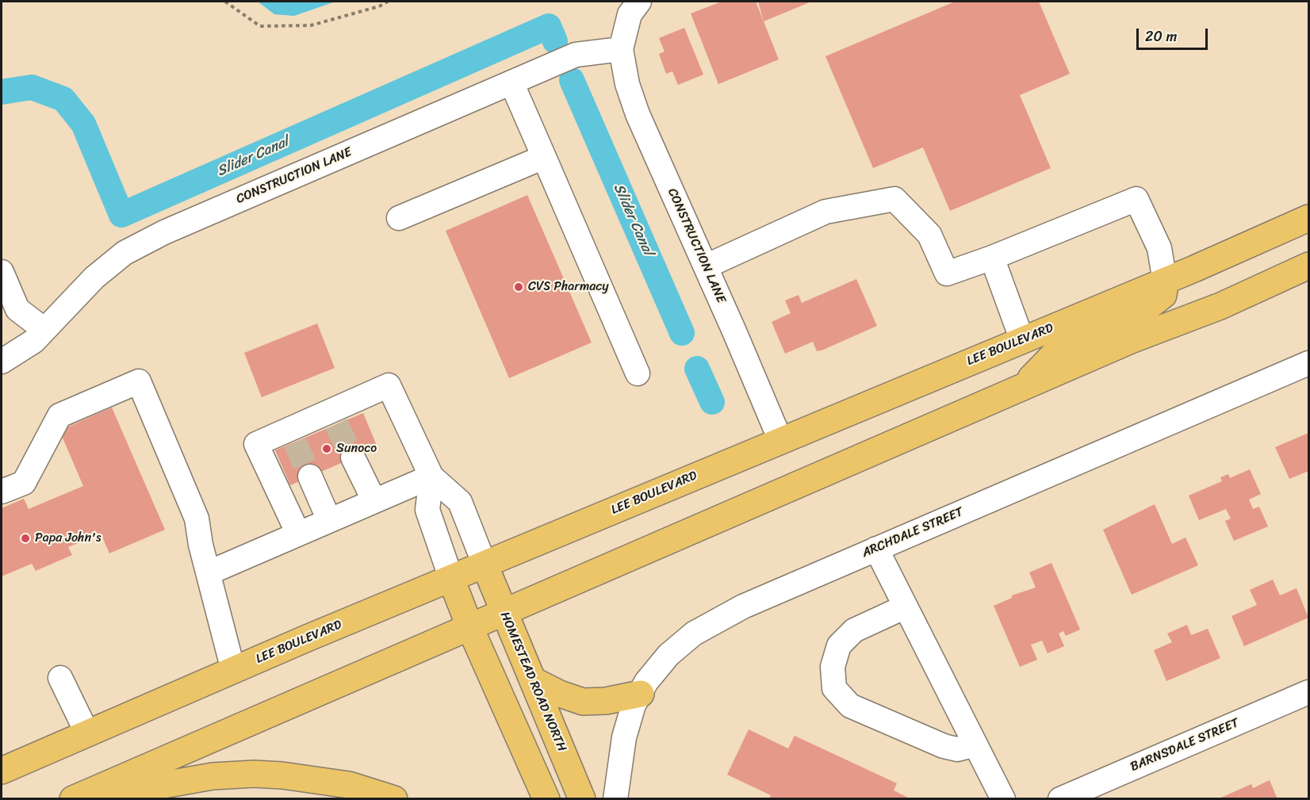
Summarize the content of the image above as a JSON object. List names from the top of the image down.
{
  "streets": {
    "main road": ["LEE BOULEVARD", "HOMESTEAD ROAD NORTH"],
    "street": ["CONSTRUCTION LANE", "ARCHDALE STREET", "BARNSDALE STREET"]
  },
  "crossings": [
    ["CONSTRUCTION LANE", "LEE BOULEVARD"],
    ["LEE BOULEVARD", "HOMESTEAD ROAD NORTH"]
  ],
  "water": ["Slider Canal"],
  "places": ["CVS Pharmacy", "Sunoco", "Papa John's"],
  "scale_bar": "20 m"
}
